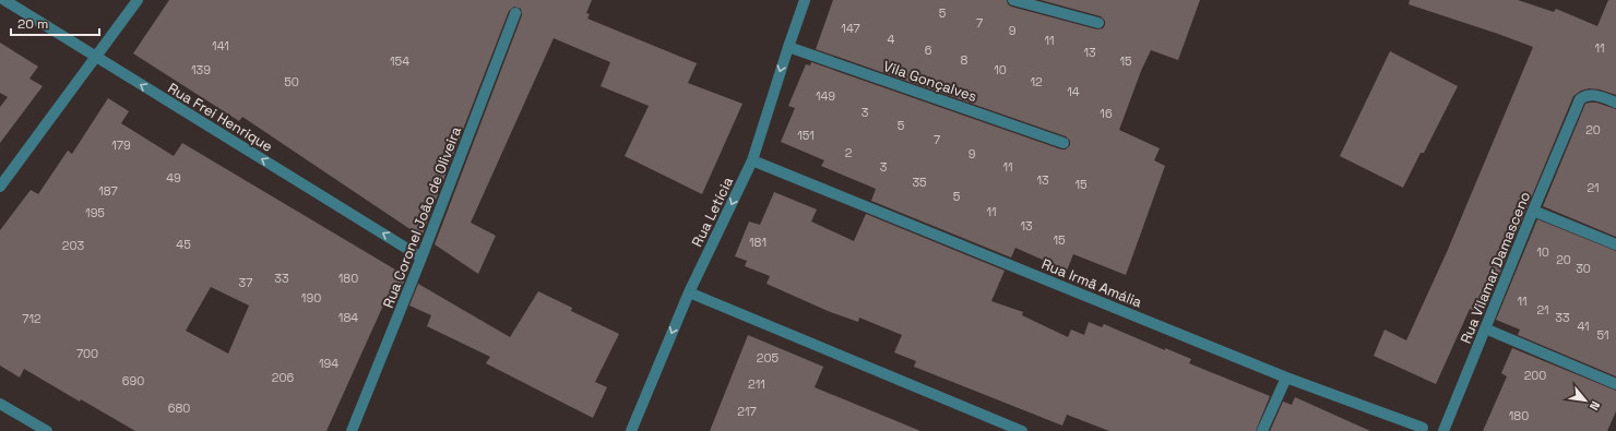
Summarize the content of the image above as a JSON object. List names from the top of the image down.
{
  "streets": {
    "street": [
      "Vila Gonçalves",
      "Rua Frei Henrique",
      "Rua Letícia",
      "Rua Coronel João de Oliveira",
      "Rua Vilamar Damasceno",
      "Rua Irmã Amália"
    ]
  },
  "crossings": [
    ["Vila Gonçalves", "Rua Letícia"],
    ["Rua Frei Henrique", "Rua Coronel João de Oliveira"],
    ["Rua Letícia", "Rua Irmã Amália"]
  ],
  "one_way": ["Rua Frei Henrique", "Rua Letícia"],
  "house_numbers": [
    "5",
    "7",
    "147",
    "9",
    "4",
    "11",
    "141",
    "11",
    "6",
    "13",
    "8",
    "154",
    "15",
    "139",
    "10",
    "50",
    "12",
    "14",
    "149",
    "3",
    "16",
    "5",
    "20",
    "151",
    "7",
    "179",
    "2",
    "9",
    "3",
    "11",
    "49",
    "13",
    "35",
    "15",
    "21",
    "187",
    "5",
    "11",
    "195",
    "13",
    "15",
    "181",
    "45",
    "203",
    "10",
    "20",
    "30",
    "33",
    "180",
    "37",
    "190",
    "11",
    "21",
    "184",
    "33",
    "712",
    "41",
    "51",
    "700",
    "205",
    "194",
    "200",
    "206",
    "690",
    "211",
    "680",
    "217",
    "180"
  ],
  "scale_bar": "20 m",
  "north": "bottom right"
}
